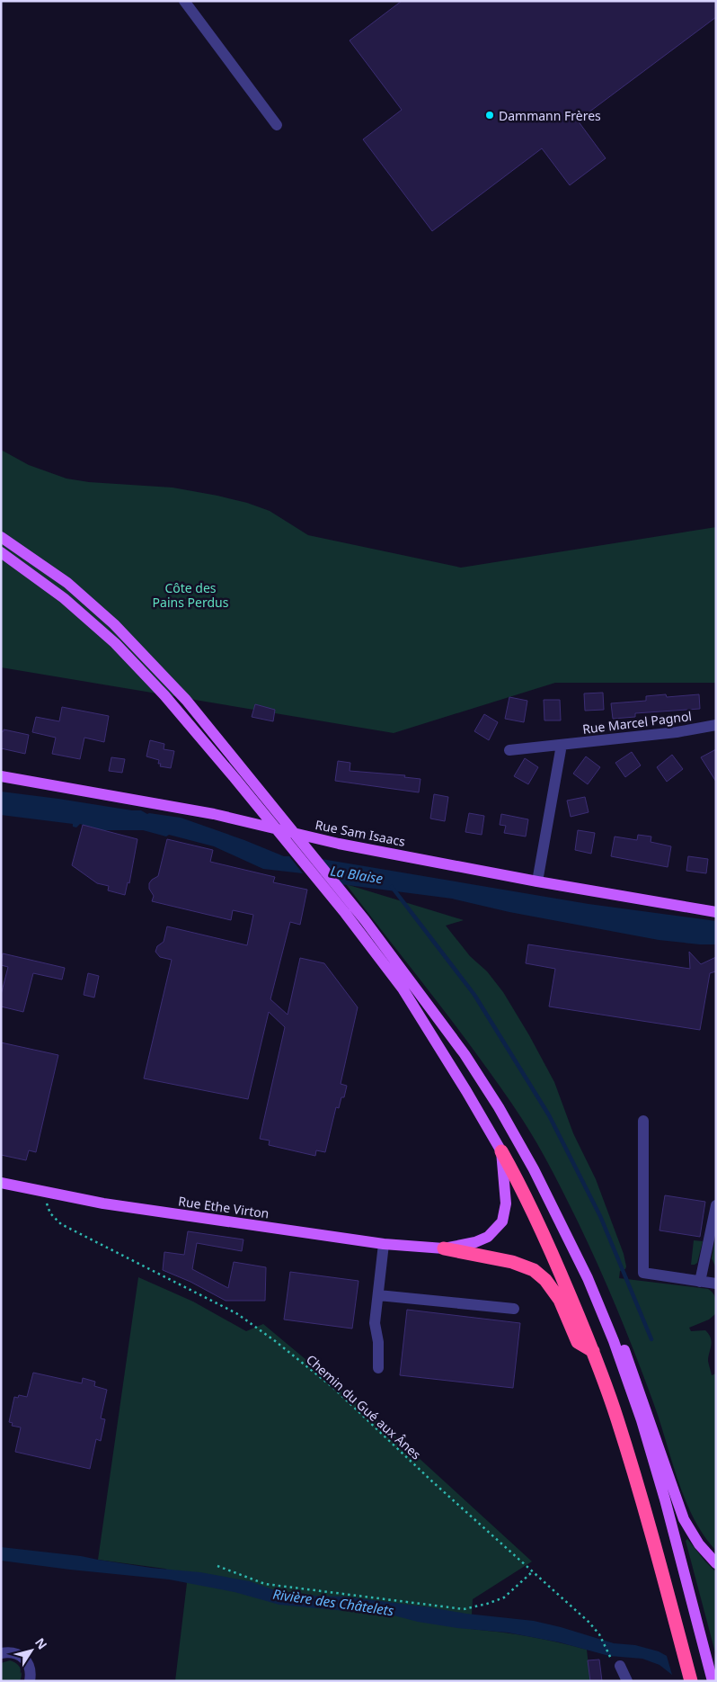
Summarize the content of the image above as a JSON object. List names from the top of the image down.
{
  "streets": {
    "main road": ["Rue Sam Isaacs", "Rue Ethe Virton"],
    "street": ["Rue Marcel Pagnol"],
    "path": ["Chemin du Gué aux Ânes"]
  },
  "crossings": [
    ["Rue Ethe Virton", "Chemin du Gué aux Ânes"]
  ],
  "water": ["La Blaise", "Rivière des Châtelets"],
  "parks": ["Côte des Pains Perdus"],
  "places": ["Dammann Frères"],
  "north": "top right"
}
